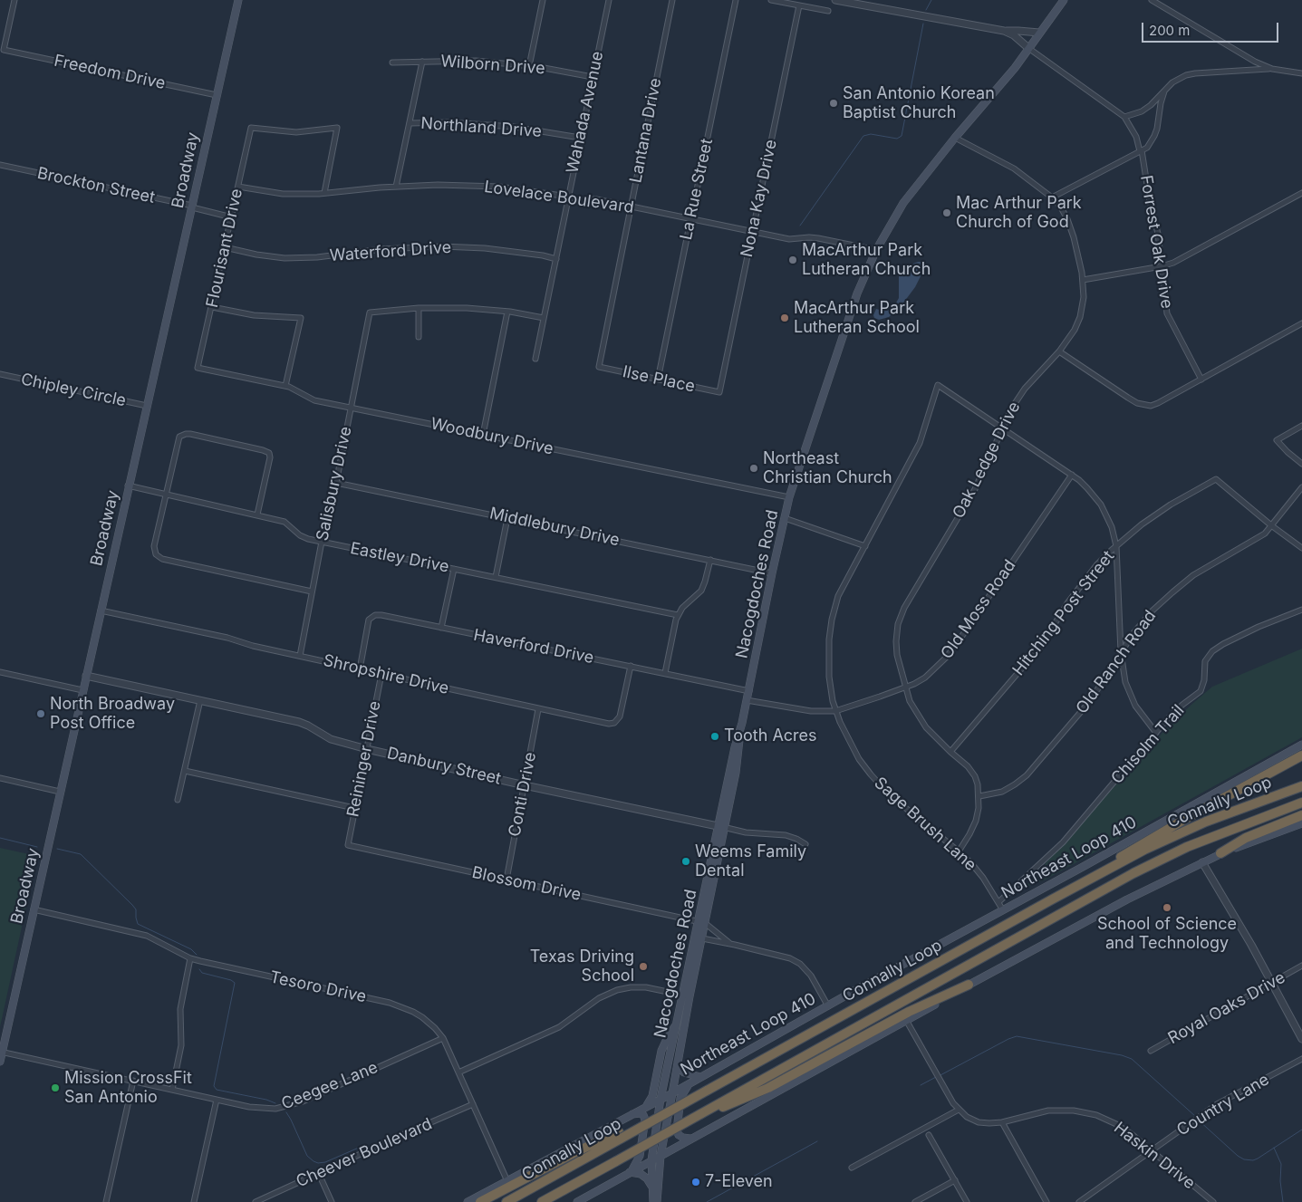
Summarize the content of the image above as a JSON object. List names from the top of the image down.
{
  "streets": {
    "highway": ["Connally Loop"],
    "main road": ["Broadway", "Nacogdoches Road", "Northeast Loop 410"],
    "street": [
      "Wilborn Drive",
      "Freedom Drive",
      "Wahada Avenue",
      "Northland Drive",
      "Lantana Drive",
      "Brockton Street",
      "La Rue Street",
      "Lovelace Boulevard",
      "Nona Kay Drive",
      "Forrest Oak Drive",
      "Flourisant Drive",
      "Waterford Drive",
      "Ilse Place",
      "Chipley Circle",
      "Woodbury Drive",
      "Oak Ledge Drive",
      "Salisbury Drive",
      "Middlebury Drive",
      "Eastley Drive",
      "Old Moss Road",
      "Hitching Post Street",
      "Haverford Drive",
      "Old Ranch Road",
      "Shropshire Drive",
      "Chisolm Trail",
      "Reininger Drive",
      "Danbury Street",
      "Conti Drive",
      "Sage Brush Lane",
      "Blossom Drive",
      "Tesoro Drive",
      "Royal Oaks Drive",
      "Ceegee Lane",
      "Country Lane",
      "Cheever Boulevard",
      "Haskin Drive"
    ]
  },
  "crossings": [
    ["Wilborn Drive", "Wahada Avenue"],
    ["Freedom Drive", "Broadway"],
    ["Wahada Avenue", "Northland Drive"],
    ["Wahada Avenue", "Lovelace Boulevard"],
    ["Wahada Avenue", "Waterford Drive"],
    ["Lantana Drive", "Lovelace Boulevard"],
    ["Lantana Drive", "Ilse Place"],
    ["Broadway", "Brockton Street"],
    ["Broadway", "Chipley Circle"],
    ["Broadway", "Eastley Drive"],
    ["Broadway", "Shropshire Drive"],
    ["Broadway", "Danbury Street"],
    ["Broadway", "Tesoro Drive"],
    ["Broadway", "Ceegee Lane"],
    ["Brockton Street", "Flourisant Drive"],
    ["La Rue Street", "Lovelace Boulevard"],
    ["La Rue Street", "Ilse Place"],
    ["Lovelace Boulevard", "Nona Kay Drive"],
    ["Lovelace Boulevard", "Flourisant Drive"],
    ["Lovelace Boulevard", "Nacogdoches Road"],
    ["Nona Kay Drive", "Ilse Place"],
    ["Flourisant Drive", "Waterford Drive"],
    ["Flourisant Drive", "Woodbury Drive"],
    ["Woodbury Drive", "Salisbury Drive"],
    ["Woodbury Drive", "Nacogdoches Road"],
    ["Oak Ledge Drive", "Nacogdoches Road"],
    ["Oak Ledge Drive", "Old Moss Road"],
    ["Oak Ledge Drive", "Hitching Post Street"],
    ["Oak Ledge Drive", "Old Ranch Road"],
    ["Oak Ledge Drive", "Sage Brush Lane"],
    ["Salisbury Drive", "Middlebury Drive"],
    ["Salisbury Drive", "Eastley Drive"],
    ["Salisbury Drive", "Shropshire Drive"],
    ["Middlebury Drive", "Nacogdoches Road"],
    ["Nacogdoches Road", "Old Moss Road"],
    ["Nacogdoches Road", "Haverford Drive"],
    ["Nacogdoches Road", "Danbury Street"],
    ["Nacogdoches Road", "Northeast Loop 410"],
    ["Nacogdoches Road", "Blossom Drive"],
    ["Old Moss Road", "Sage Brush Lane"],
    ["Hitching Post Street", "Old Ranch Road"],
    ["Haverford Drive", "Shropshire Drive"],
    ["Shropshire Drive", "Reininger Drive"],
    ["Shropshire Drive", "Conti Drive"],
    ["Chisolm Trail", "Sage Brush Lane"],
    ["Reininger Drive", "Danbury Street"],
    ["Reininger Drive", "Blossom Drive"],
    ["Danbury Street", "Conti Drive"],
    ["Conti Drive", "Blossom Drive"],
    ["Sage Brush Lane", "Northeast Loop 410"],
    ["Northeast Loop 410", "Tesoro Drive"],
    ["Tesoro Drive", "Ceegee Lane"],
    ["Tesoro Drive", "Cheever Boulevard"],
    ["Country Lane", "Haskin Drive"]
  ],
  "places": [
    "San Antonio Korean Baptist Church",
    "Mac Arthur Park Church of God",
    "MacArthur Park Lutheran Church",
    "MacArthur Park Lutheran School",
    "Northeast Christian Church",
    "North Broadway Post Office",
    "Tooth Acres",
    "Weems Family Dental",
    "School of Science and Technology",
    "Texas Driving School",
    "Mission CrossFit San Antonio",
    "7-Eleven"
  ],
  "scale_bar": "200 m"
}
